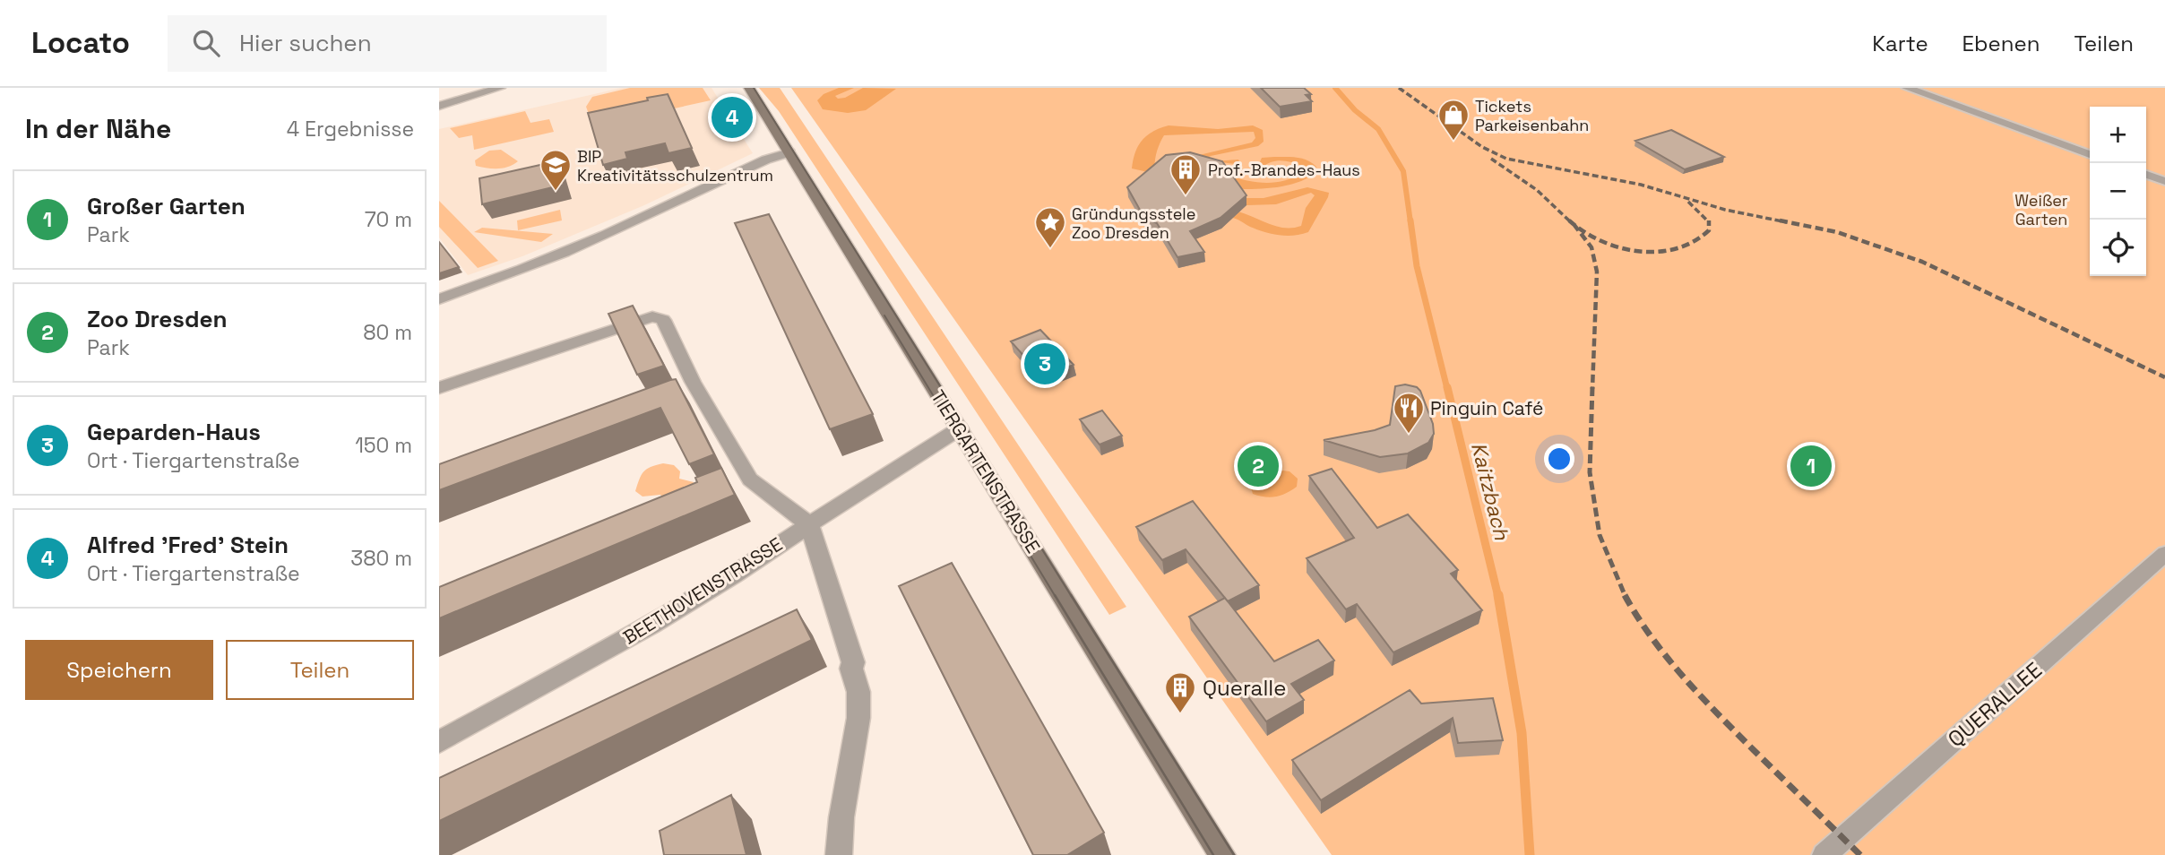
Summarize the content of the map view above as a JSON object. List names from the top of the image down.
{
  "streets": {
    "main road": ["TIERGARTENSTRASSE"],
    "street": ["BEETHOVENSTRASSE", "QUERALLEE"]
  },
  "crossings": [
    ["TIERGARTENSTRASSE", "BEETHOVENSTRASSE"]
  ],
  "water": ["Kaitzbach"],
  "parks": ["Weißer Garten"],
  "places": {
    "shop": ["Tickets Parkeisenbahn"],
    "school or university": ["BIP Kreativitätsschulzentrum"],
    "building": ["Prof.-Brandes-Haus", "Queralle"],
    "place": ["Gründungsstele Zoo Dresden"],
    "restaurant": ["Pinguin Café"]
  },
  "page": {
    "header": "Locato",
    "search": "Hier suchen",
    "nav": ["Karte", "Ebenen", "Teilen"],
    "heading": ["In der Nähe", "4 Ergebnisse"],
    "pins": [
      "4",
      "3",
      "1",
      "2"
    ],
    "map_buttons": ["+", "−"],
    "list": [
      {
        "mark": "1",
        "name": "Großer Garten",
        "note": "Park",
        "value": "70 m"
      },
      {
        "mark": "2",
        "name": "Zoo Dresden",
        "note": "Park",
        "value": "80 m"
      },
      {
        "mark": "3",
        "name": "Geparden-Haus",
        "note": "Ort · Tiergartenstraße",
        "value": "150 m"
      },
      {
        "mark": "4",
        "name": "Alfred 'Fred' Stein",
        "note": "Ort · Tiergartenstraße",
        "value": "380 m"
      }
    ],
    "buttons": ["Speichern", "Teilen"]
  }
}
